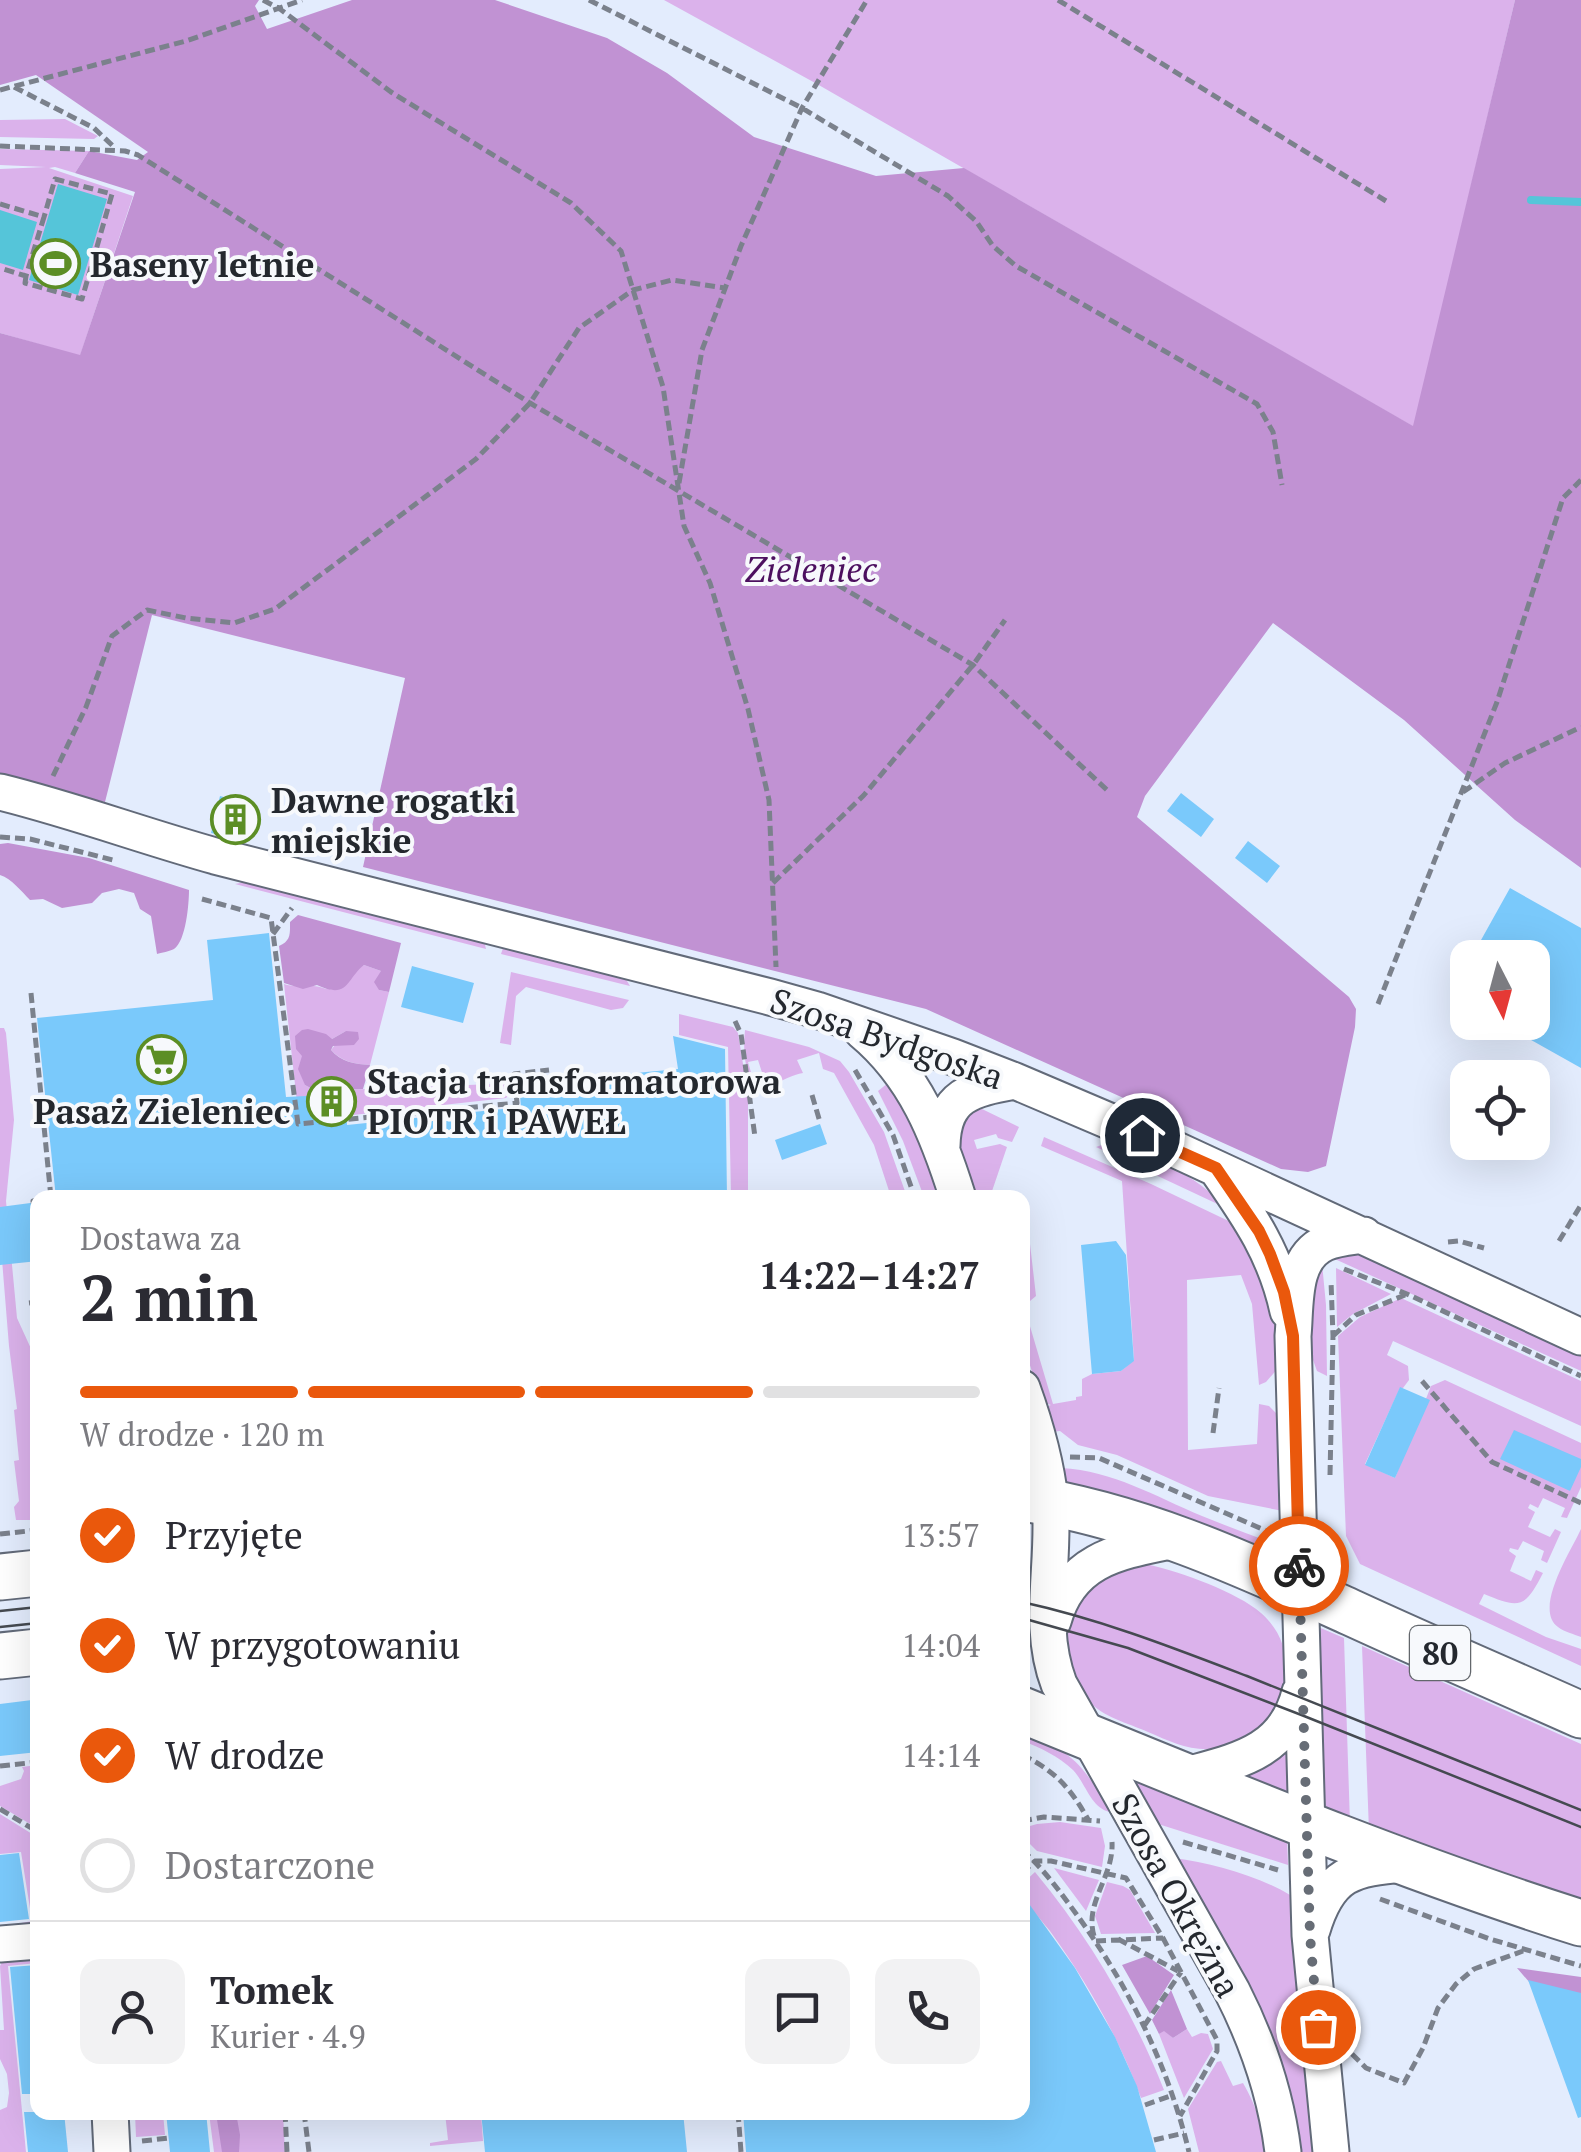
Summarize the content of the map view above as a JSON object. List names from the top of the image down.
{
  "streets": {
    "main road": ["80"],
    "street": ["Szosa Bydgoska", "Szosa Okrężna"]
  },
  "crossings": [
    ["80", "Szosa Okrężna"]
  ],
  "parks": ["Zieleniec"],
  "places": {
    "sports": ["Baseny letnie"],
    "building": ["Dawne rogatki miejskie", "Stacja transformatorowa PIOTR i PAWEŁ"],
    "supermarket": ["Pasaż Zieleniec"]
  },
  "north": "bottom",
  "page": {
    "heading": ["2 min", "Dostawa za", "14:22–14:27"],
    "panel": ["Tomek", "Kurier · 4.9"],
    "bar": "W drodze · 120 m",
    "list": [
      ["Przyjęte", "13:57"],
      ["W przygotowaniu", "14:04"],
      ["W drodze", "14:14"],
      "Dostarczone"
    ]
  }
}
